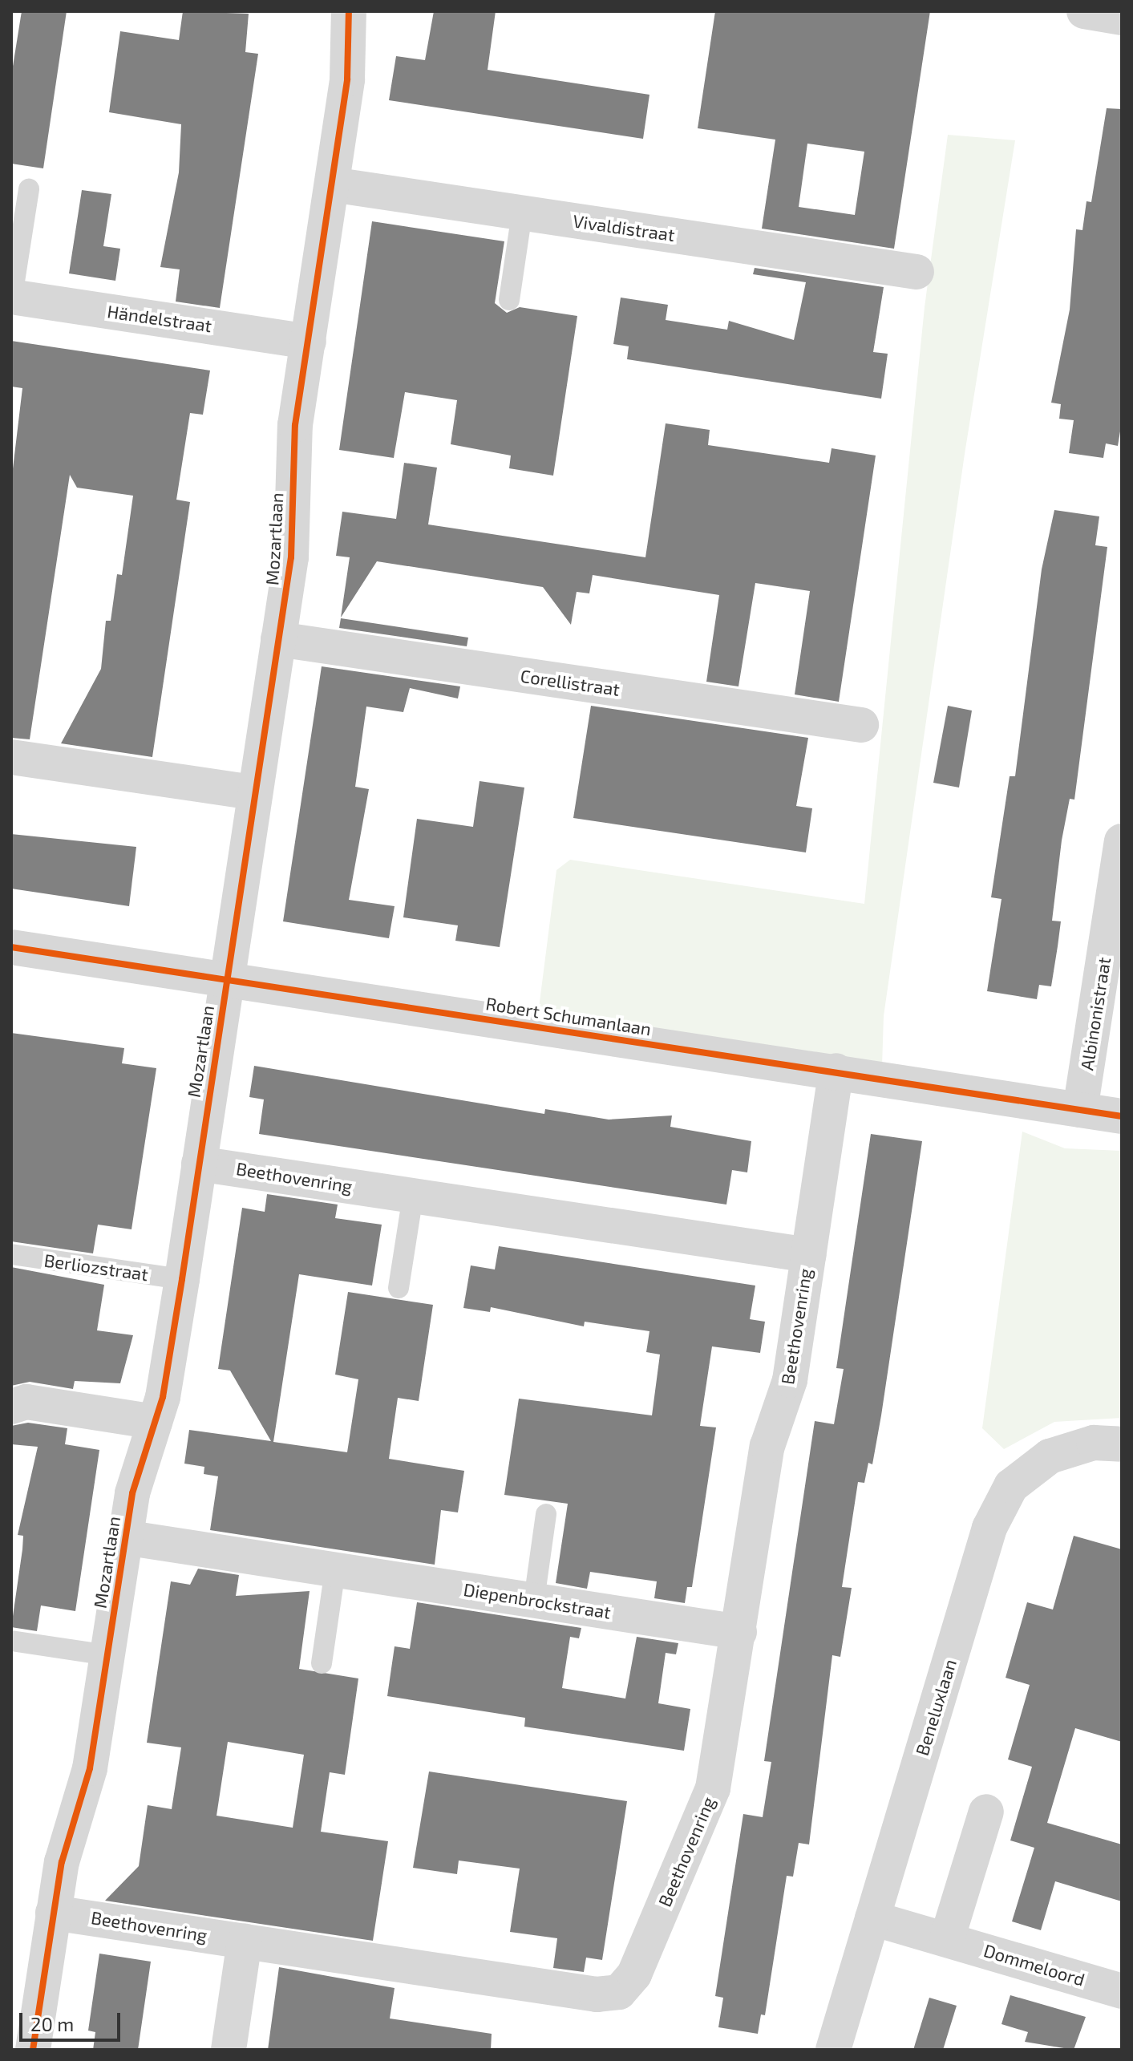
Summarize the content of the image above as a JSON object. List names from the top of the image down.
{
  "streets": {
    "street": [
      "Vivaldistraat",
      "Händelstraat",
      "Mozartlaan",
      "Corellistraat",
      "Albinonistraat",
      "Robert Schumanlaan",
      "Beethovenring",
      "Diepenbrockstraat",
      "Beneluxlaan",
      "Dommeloord"
    ],
    "lane": ["Berliozstraat"]
  },
  "crossings": [
    ["Vivaldistraat", "Mozartlaan"],
    ["Händelstraat", "Mozartlaan"],
    ["Mozartlaan", "Corellistraat"],
    ["Mozartlaan", "Robert Schumanlaan"],
    ["Mozartlaan", "Beethovenring"],
    ["Mozartlaan", "Berliozstraat"],
    ["Mozartlaan", "Diepenbrockstraat"],
    ["Albinonistraat", "Robert Schumanlaan"],
    ["Robert Schumanlaan", "Beethovenring"],
    ["Beethovenring", "Diepenbrockstraat"],
    ["Beneluxlaan", "Dommeloord"]
  ],
  "scale_bar": "20 m"
}
